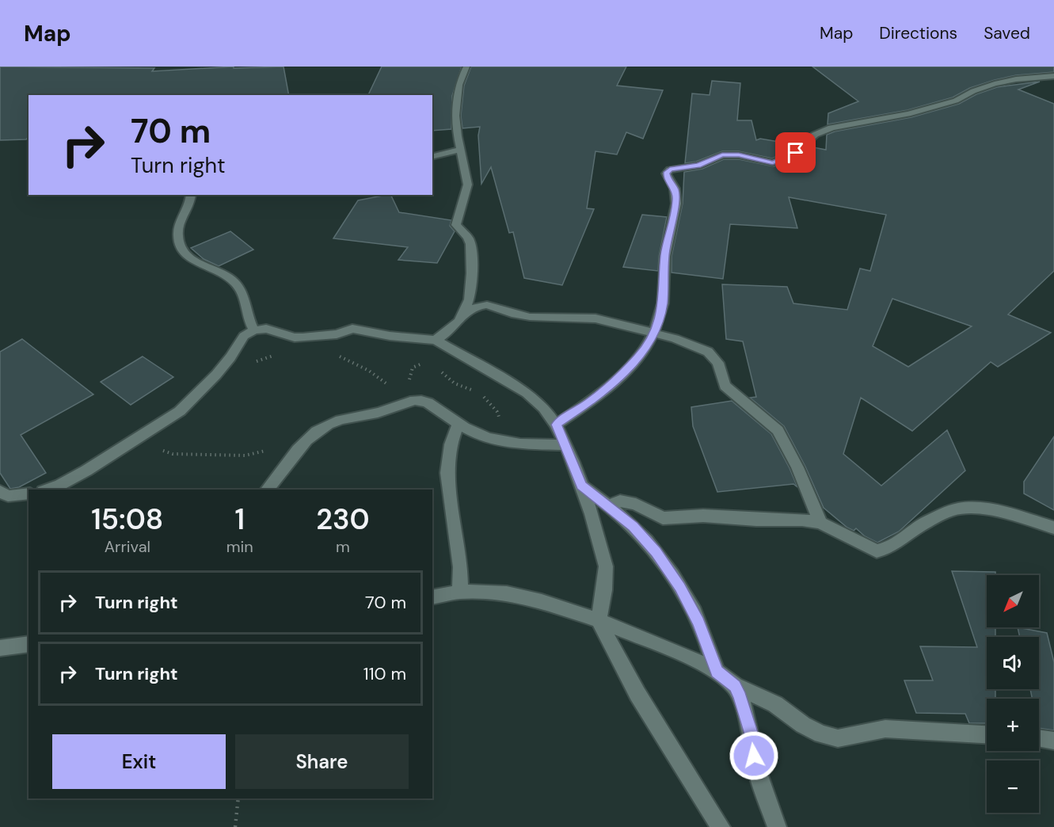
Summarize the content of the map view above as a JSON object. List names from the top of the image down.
{
  "north": "bottom left",
  "page": {
    "header": "Map",
    "nav": ["Map", "Directions", "Saved"],
    "turn": ["70 m", "Turn right"],
    "eta": [
      "15:08",
      "Arrival",
      "1",
      "min",
      "230",
      "m"
    ],
    "list": [
      {
        "name": "Turn right",
        "value": "70 m"
      },
      {
        "name": "Turn right",
        "value": "110 m"
      }
    ],
    "map_buttons": ["+", "−"],
    "buttons": ["Exit", "Share"]
  }
}
